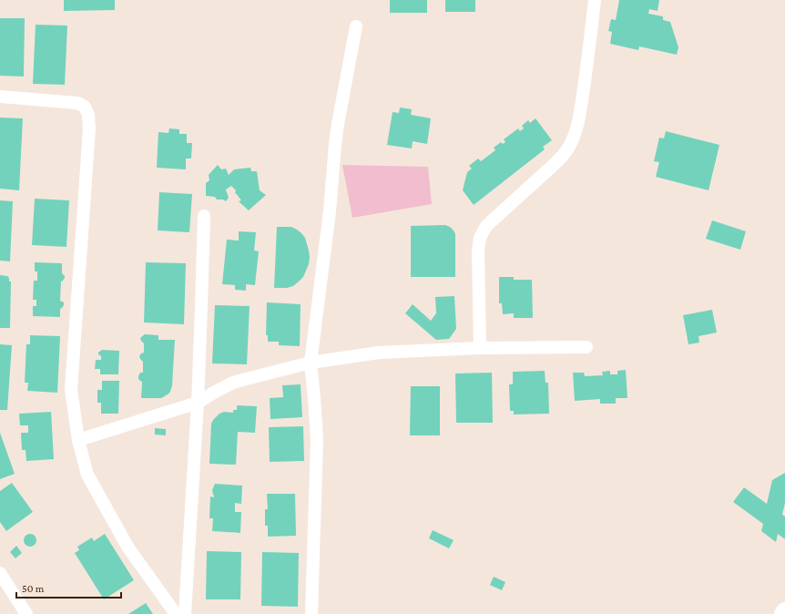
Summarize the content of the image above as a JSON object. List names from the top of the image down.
{
  "scale_bar": "50 m"
}
